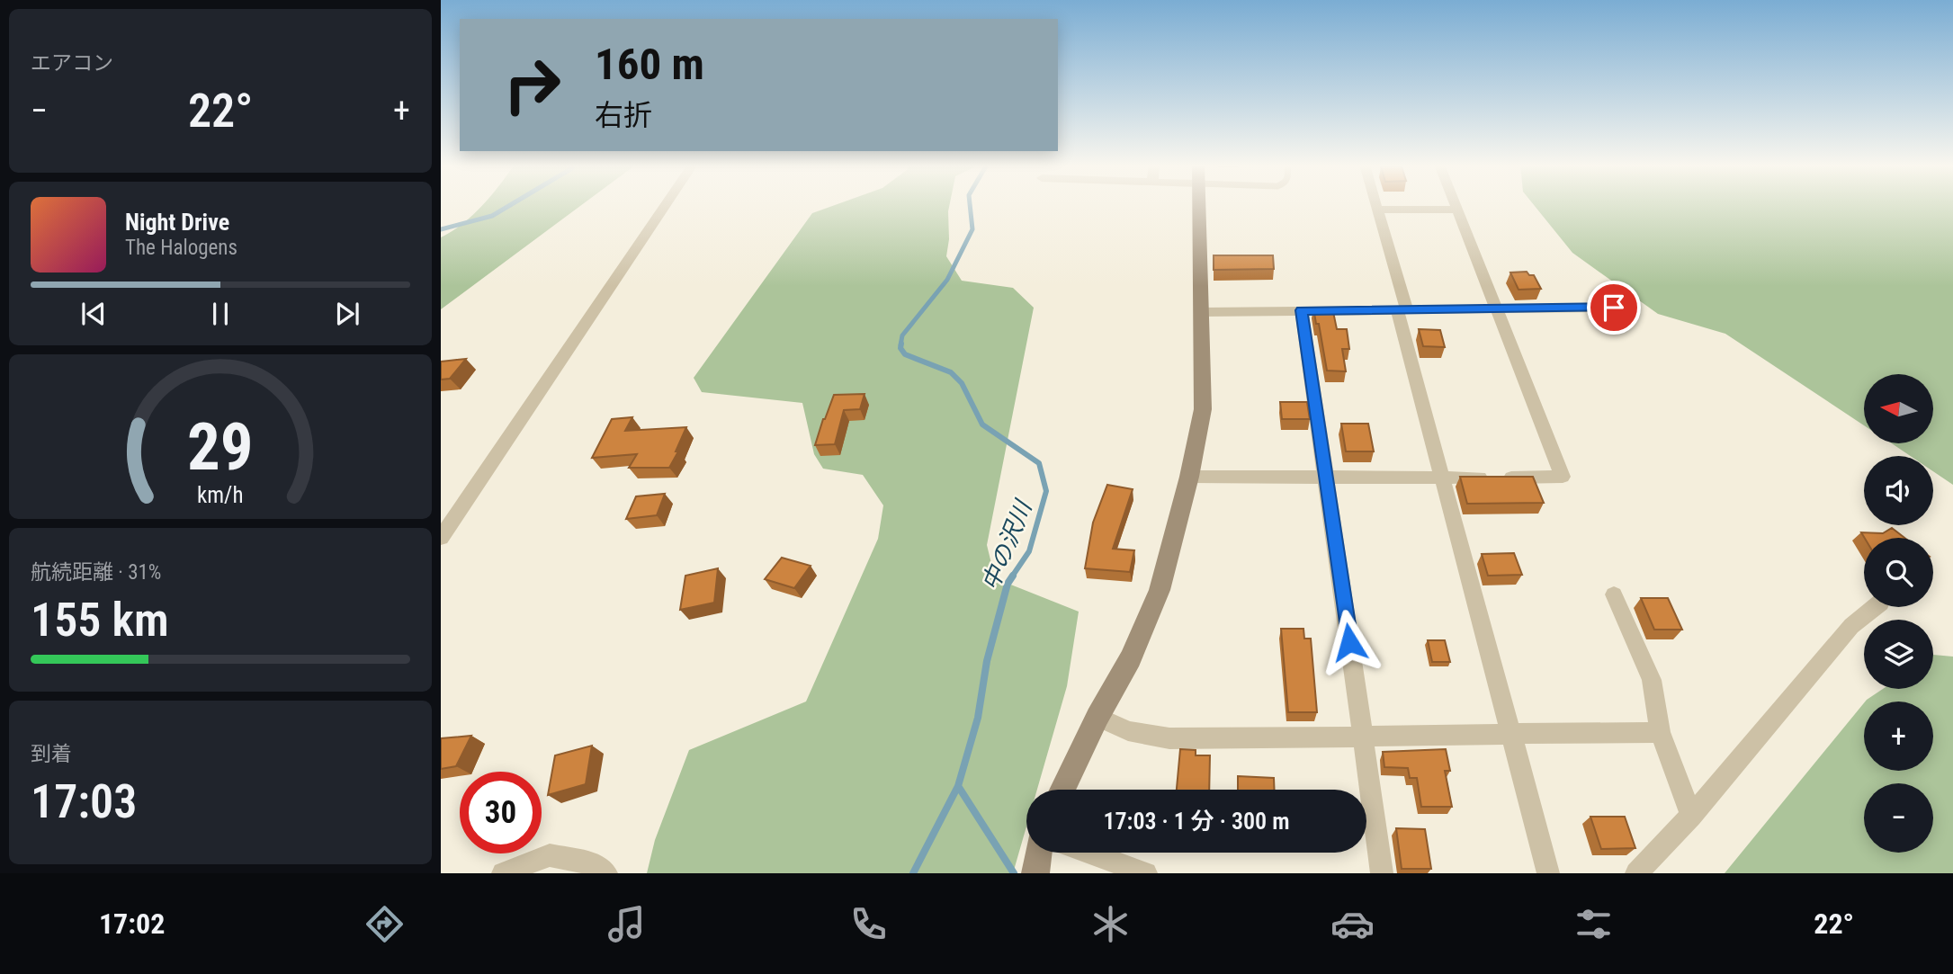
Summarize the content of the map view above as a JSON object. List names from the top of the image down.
{
  "water": ["中の沢川"],
  "north": "left",
  "page": {
    "tile": [
      "エアコン",
      ["航続距離 · 31%", "155 km"],
      ["到着", "17:03"]
    ],
    "turn": ["160 m", "右折"],
    "heat": ["−", "22°", "+"],
    "song": ["Night Drive", "The Halogens"],
    "map_buttons": ["+", "−"],
    "limit": "30",
    "trip": "17:03 · 1 分 · 300 m",
    "tabs": ["17:02", "22°"],
    "gauge": ["29", "km/h"]
  }
}
